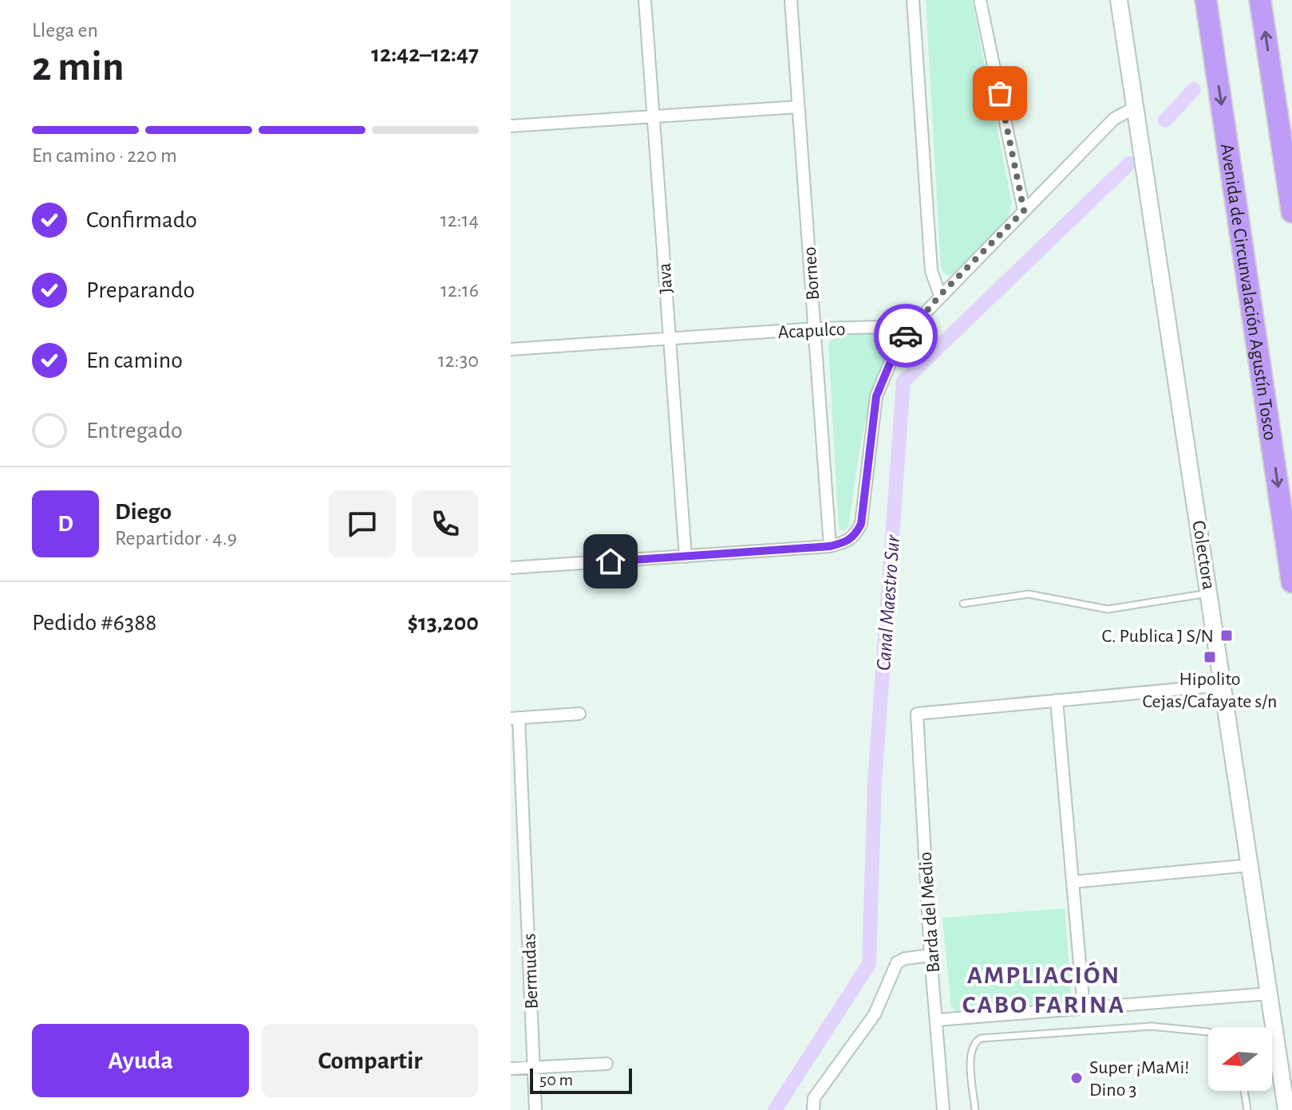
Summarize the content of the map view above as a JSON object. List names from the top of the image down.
{
  "streets": {
    "highway": ["Avenida de Circunvalación Agustín Tosco"],
    "street": [
      "Borneo",
      "Java",
      "Acapulco",
      "Colectora",
      "Barda del Medio",
      "Bermudas"
    ]
  },
  "crossings": [
    ["Borneo", "Acapulco"],
    ["Java", "Acapulco"]
  ],
  "districts": ["AMPLIACIÓN CABO FARINA"],
  "water": ["Canal Maestro Sur"],
  "places": {
    "transit": ["C. Publica J S/N", "Hipolito Cejas/Cafayate s/n"],
    "other": ["Super ¡MaMi! Dino 3"]
  },
  "scale_bar": "50 m",
  "north": "left",
  "page": {
    "heading": ["2 min", "Llega en", "12:42–12:47"],
    "panel": [
      "Diego",
      "Repartidor · 4.9",
      "Pedido #6388",
      "$13,200"
    ],
    "bar": "En camino · 220 m",
    "list": [
      ["Confirmado", "12:14"],
      ["Preparando", "12:16"],
      ["En camino", "12:30"],
      "Entregado"
    ],
    "round": "D",
    "buttons": ["Ayuda", "Compartir"],
    "scale": "50 m"
  }
}
